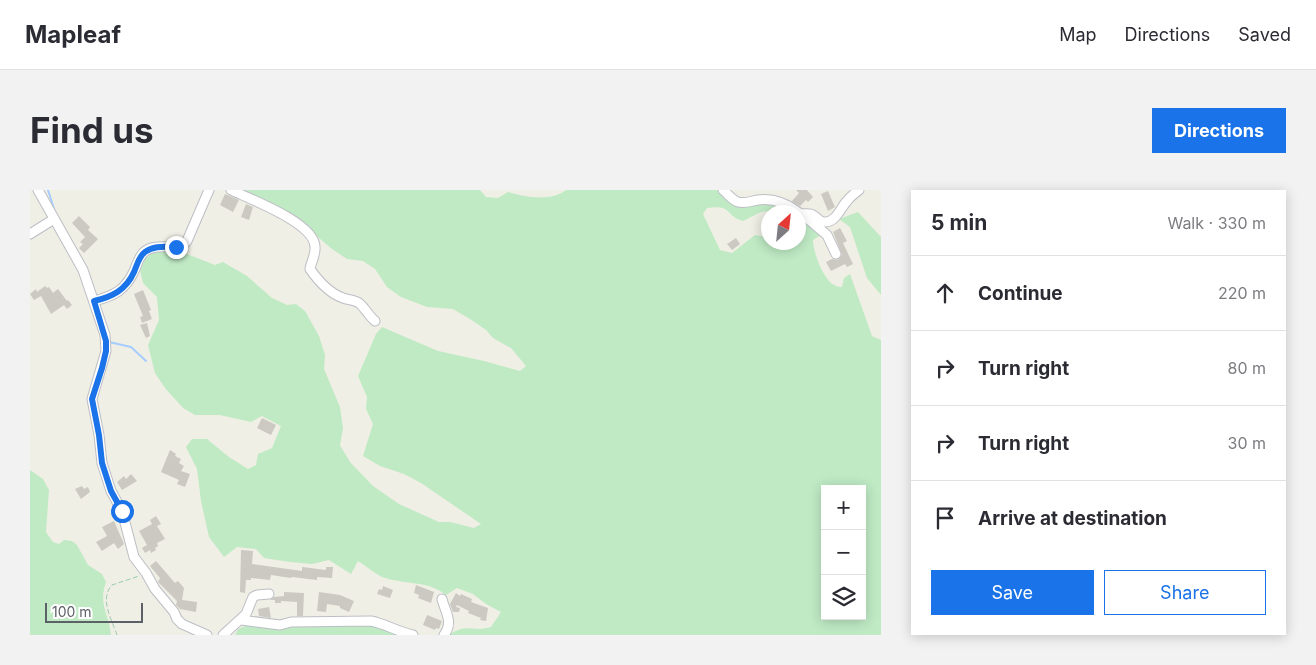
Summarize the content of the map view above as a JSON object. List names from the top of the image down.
{
  "scale_bar": "100 m",
  "north": "top right",
  "page": {
    "header": "Mapleaf",
    "nav": ["Map", "Directions", "Saved"],
    "buttons": [
      "Directions",
      ["Save", "Share"]
    ],
    "title": "Find us",
    "heading": ["5 min", "Walk · 330 m"],
    "list": [
      ["Continue", "220 m"],
      ["Turn right", "80 m"],
      ["Turn right", "30 m"],
      "Arrive at destination"
    ],
    "map_buttons": ["+", "−"],
    "scale": "100 m"
  }
}
